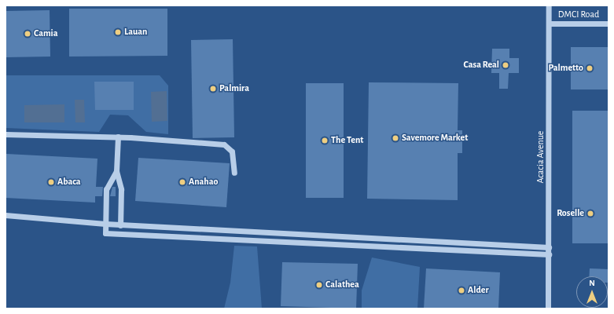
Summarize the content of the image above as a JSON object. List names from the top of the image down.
{
  "streets": {
    "street": ["DMCI Road", "Acacia Avenue"]
  },
  "crossings": [
    ["DMCI Road", "Acacia Avenue"]
  ],
  "places": [
    "Lauan",
    "Camia",
    "Casa Real",
    "Palmetto",
    "Palmira",
    "Savemore Market",
    "The Tent",
    "Abaca",
    "Anahao",
    "Roselle",
    "Calathea",
    "Alder"
  ],
  "north": "top"
}
